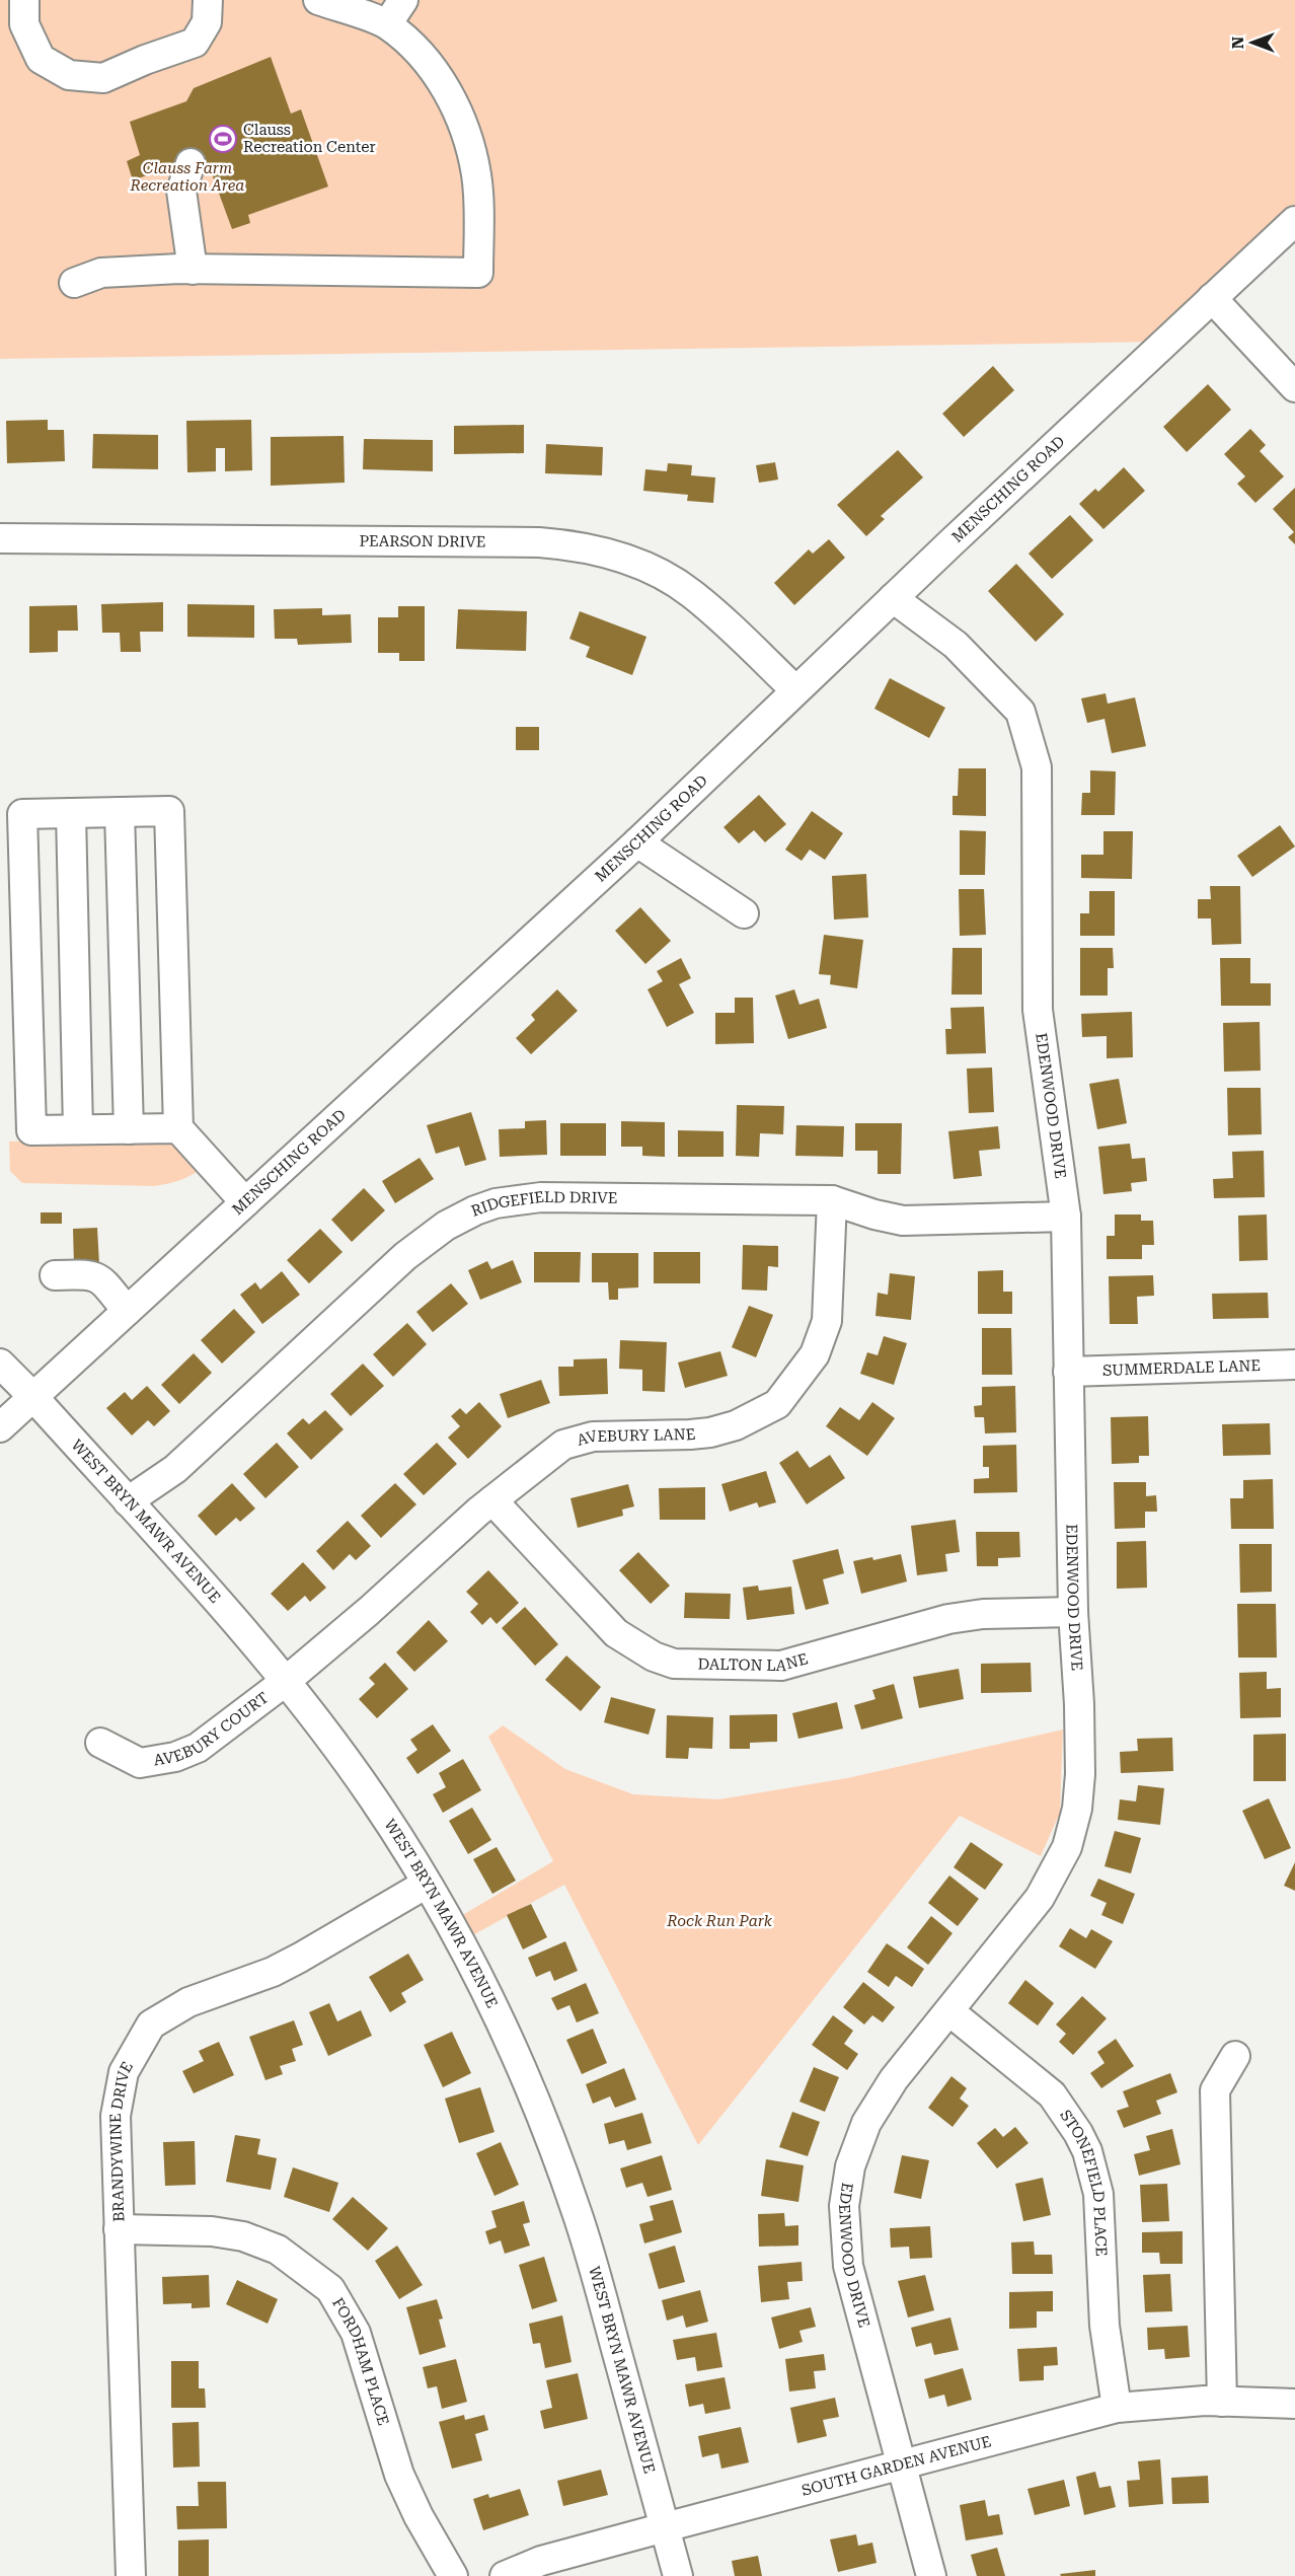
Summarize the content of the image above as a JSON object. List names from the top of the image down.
{
  "streets": {
    "street": [
      "MENSCHING ROAD",
      "PEARSON DRIVE",
      "EDENWOOD DRIVE",
      "RIDGEFIELD DRIVE",
      "SUMMERDALE LANE",
      "AVEBURY LANE",
      "WEST BRYN MAWR AVENUE",
      "DALTON LANE",
      "AVEBURY COURT",
      "BRANDYWINE DRIVE",
      "STONEFIELD PLACE",
      "FORDHAM PLACE",
      "SOUTH GARDEN AVENUE"
    ]
  },
  "crossings": [
    ["MENSCHING ROAD", "PEARSON DRIVE"],
    ["MENSCHING ROAD", "EDENWOOD DRIVE"],
    ["MENSCHING ROAD", "WEST BRYN MAWR AVENUE"],
    ["EDENWOOD DRIVE", "RIDGEFIELD DRIVE"],
    ["EDENWOOD DRIVE", "SUMMERDALE LANE"],
    ["EDENWOOD DRIVE", "DALTON LANE"],
    ["EDENWOOD DRIVE", "STONEFIELD PLACE"],
    ["EDENWOOD DRIVE", "SOUTH GARDEN AVENUE"],
    ["RIDGEFIELD DRIVE", "AVEBURY LANE"],
    ["RIDGEFIELD DRIVE", "WEST BRYN MAWR AVENUE"],
    ["AVEBURY LANE", "WEST BRYN MAWR AVENUE"],
    ["AVEBURY LANE", "DALTON LANE"],
    ["AVEBURY LANE", "AVEBURY COURT"],
    ["WEST BRYN MAWR AVENUE", "AVEBURY COURT"],
    ["WEST BRYN MAWR AVENUE", "BRANDYWINE DRIVE"],
    ["WEST BRYN MAWR AVENUE", "SOUTH GARDEN AVENUE"],
    ["BRANDYWINE DRIVE", "FORDHAM PLACE"],
    ["STONEFIELD PLACE", "SOUTH GARDEN AVENUE"]
  ],
  "parks": ["Clauss Farm Recreation Area", "Rock Run Park"],
  "places": {
    "sports": ["Clauss Recreation Center"]
  },
  "north": "left"
}
